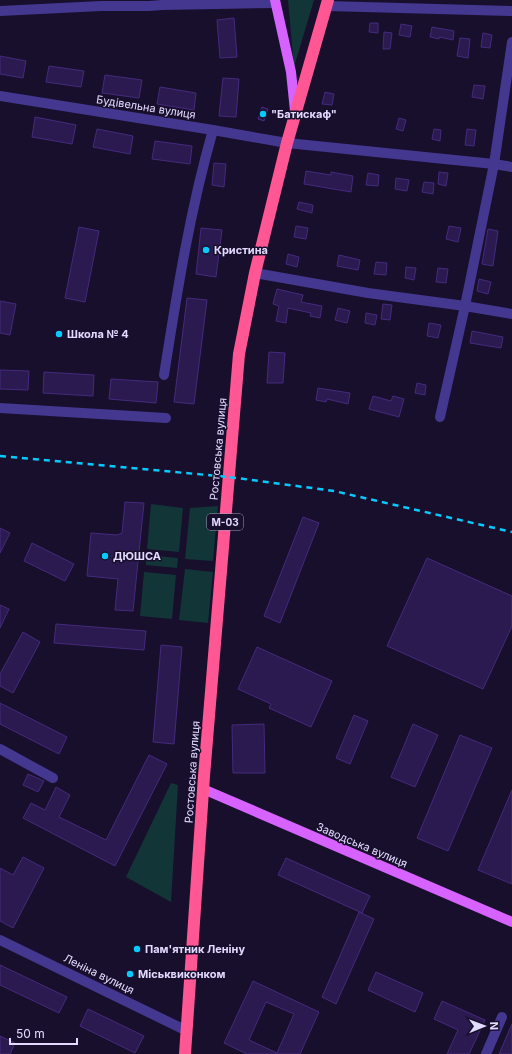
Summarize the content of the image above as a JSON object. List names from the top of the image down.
{
  "streets": {
    "highway": ["Ростовська вулиця", "М-03"],
    "main road": ["Заводська вулиця"],
    "street": ["Будівельна вулиця", "Леніна вулиця"]
  },
  "crossings": [
    ["Будівельна вулиця", "Ростовська вулиця"],
    ["Ростовська вулиця", "Заводська вулиця"],
    ["Ростовська вулиця", "Леніна вулиця"]
  ],
  "places": [
    "\"Батискаф\"",
    "Кристина",
    "Школа № 4",
    "ДЮШСА",
    "Пам'ятник Леніну",
    "Міськвиконком"
  ],
  "scale_bar": "50 m",
  "north": "right"
}
